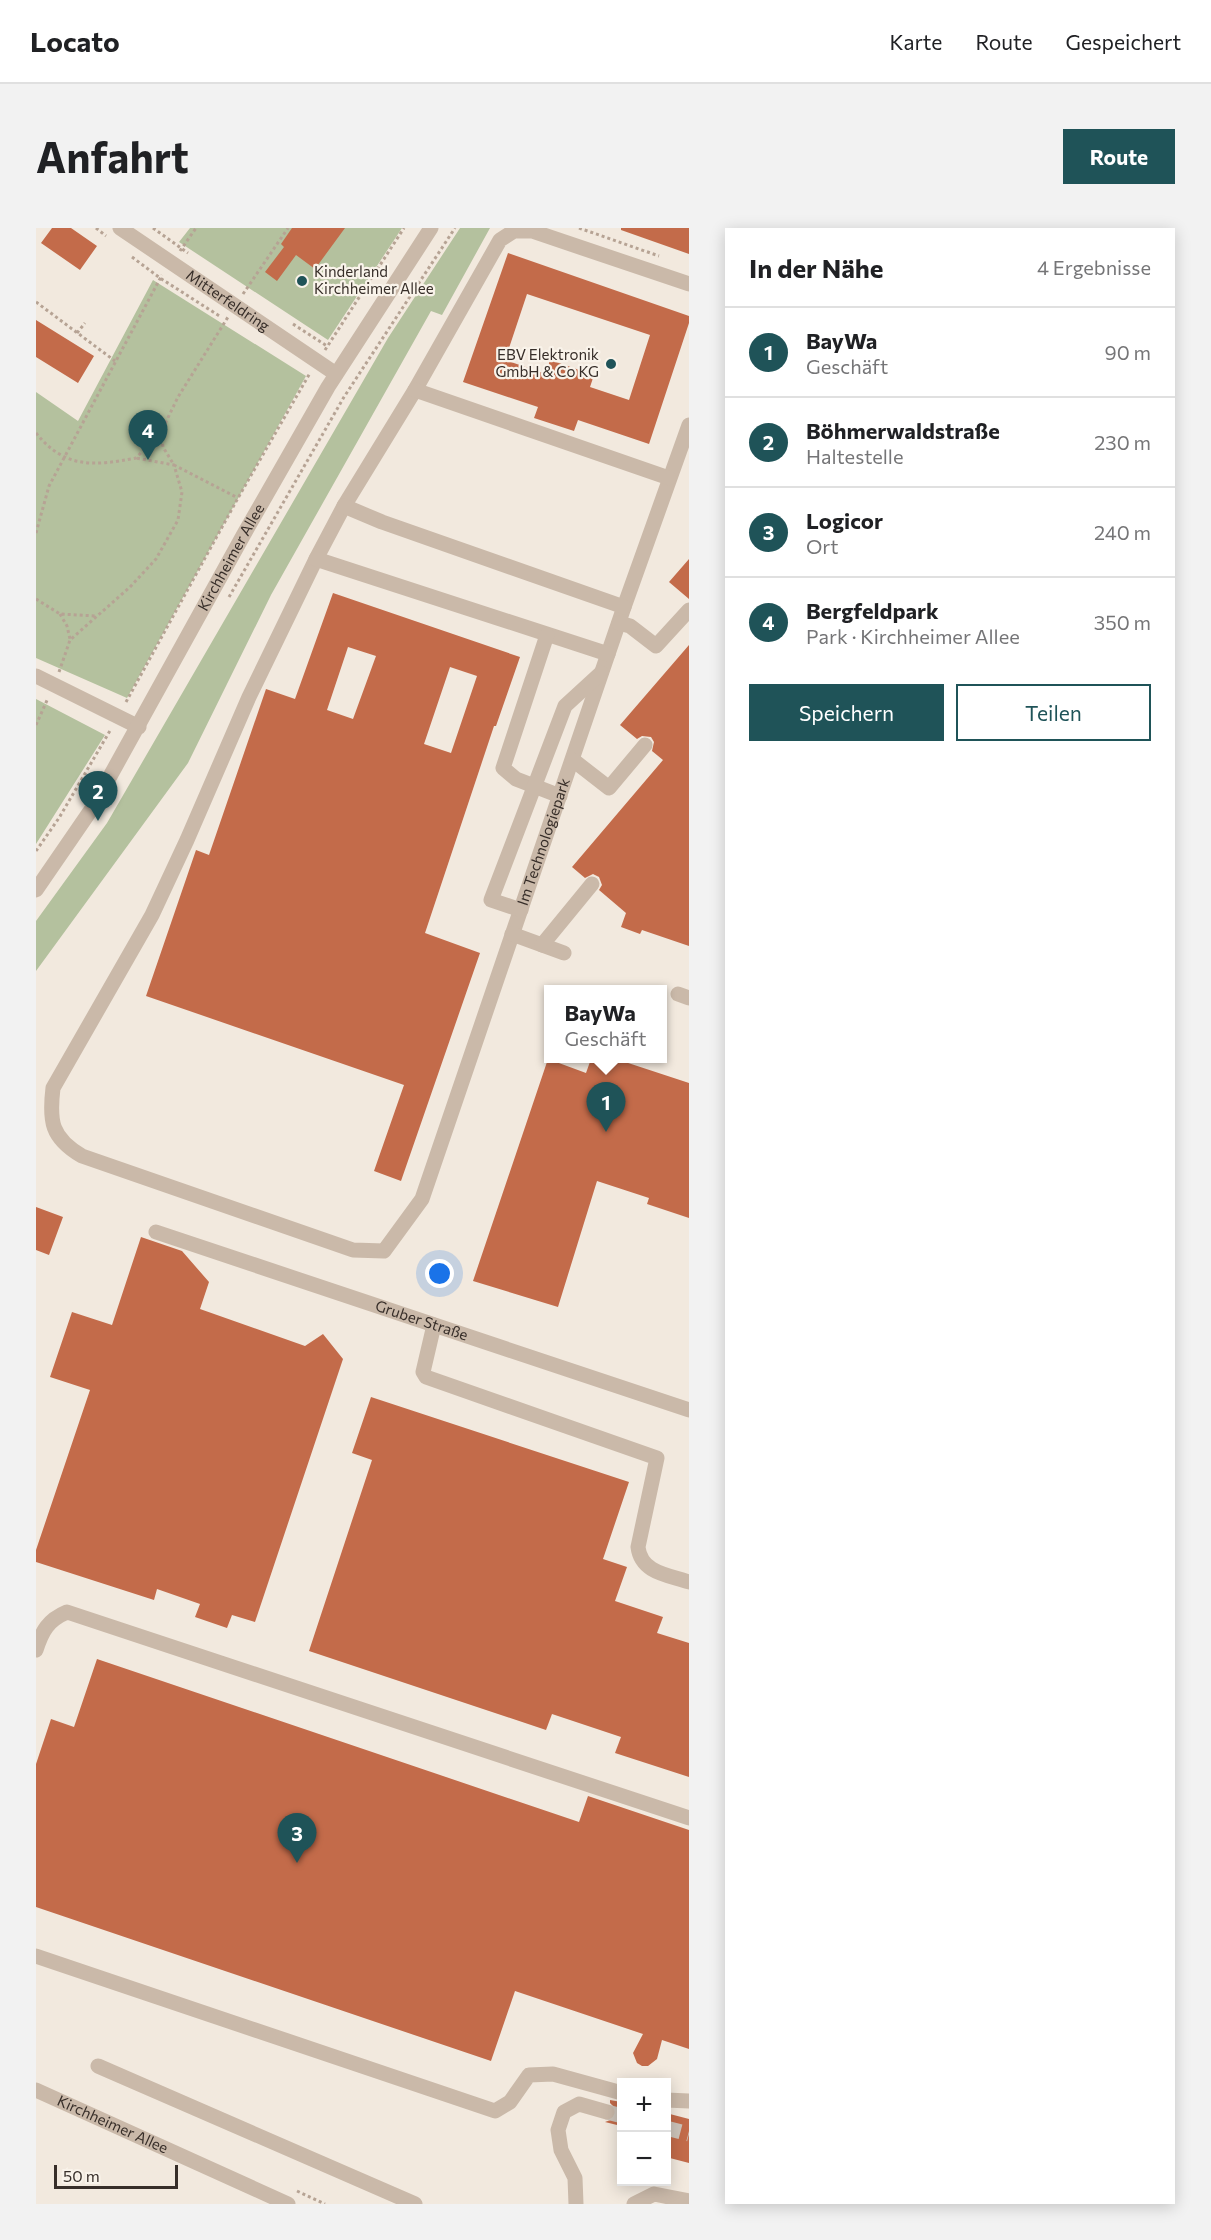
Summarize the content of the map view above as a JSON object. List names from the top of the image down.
{
  "streets": {
    "street": [
      "Mitterfeldring",
      "Kirchheimer Allee",
      "Im Technologiepark",
      "Gruber Straße"
    ]
  },
  "crossings": [
    ["Mitterfeldring", "Kirchheimer Allee"]
  ],
  "places": ["Kinderland Kirchheimer Allee", "EBV Elektronik GmbH & Co KG"],
  "scale_bar": "50 m",
  "page": {
    "header": "Locato",
    "nav": ["Karte", "Route", "Gespeichert"],
    "buttons": [
      "Route",
      ["Speichern", "Teilen"]
    ],
    "title": "Anfahrt",
    "heading": ["In der Nähe", "4 Ergebnisse"],
    "list": [
      {
        "mark": "1",
        "name": "BayWa",
        "note": "Geschäft",
        "value": "90 m"
      },
      {
        "mark": "2",
        "name": "Böhmerwaldstraße",
        "note": "Haltestelle",
        "value": "230 m"
      },
      {
        "mark": "3",
        "name": "Logicor",
        "note": "Ort",
        "value": "240 m"
      },
      {
        "mark": "4",
        "name": "Bergfeldpark",
        "note": "Park · Kirchheimer Allee",
        "value": "350 m"
      }
    ],
    "pins": [
      "4",
      "2",
      "1",
      "3"
    ],
    "popup": ["BayWa", "Geschäft"],
    "map_buttons": ["+", "−"],
    "scale": "50 m"
  }
}
